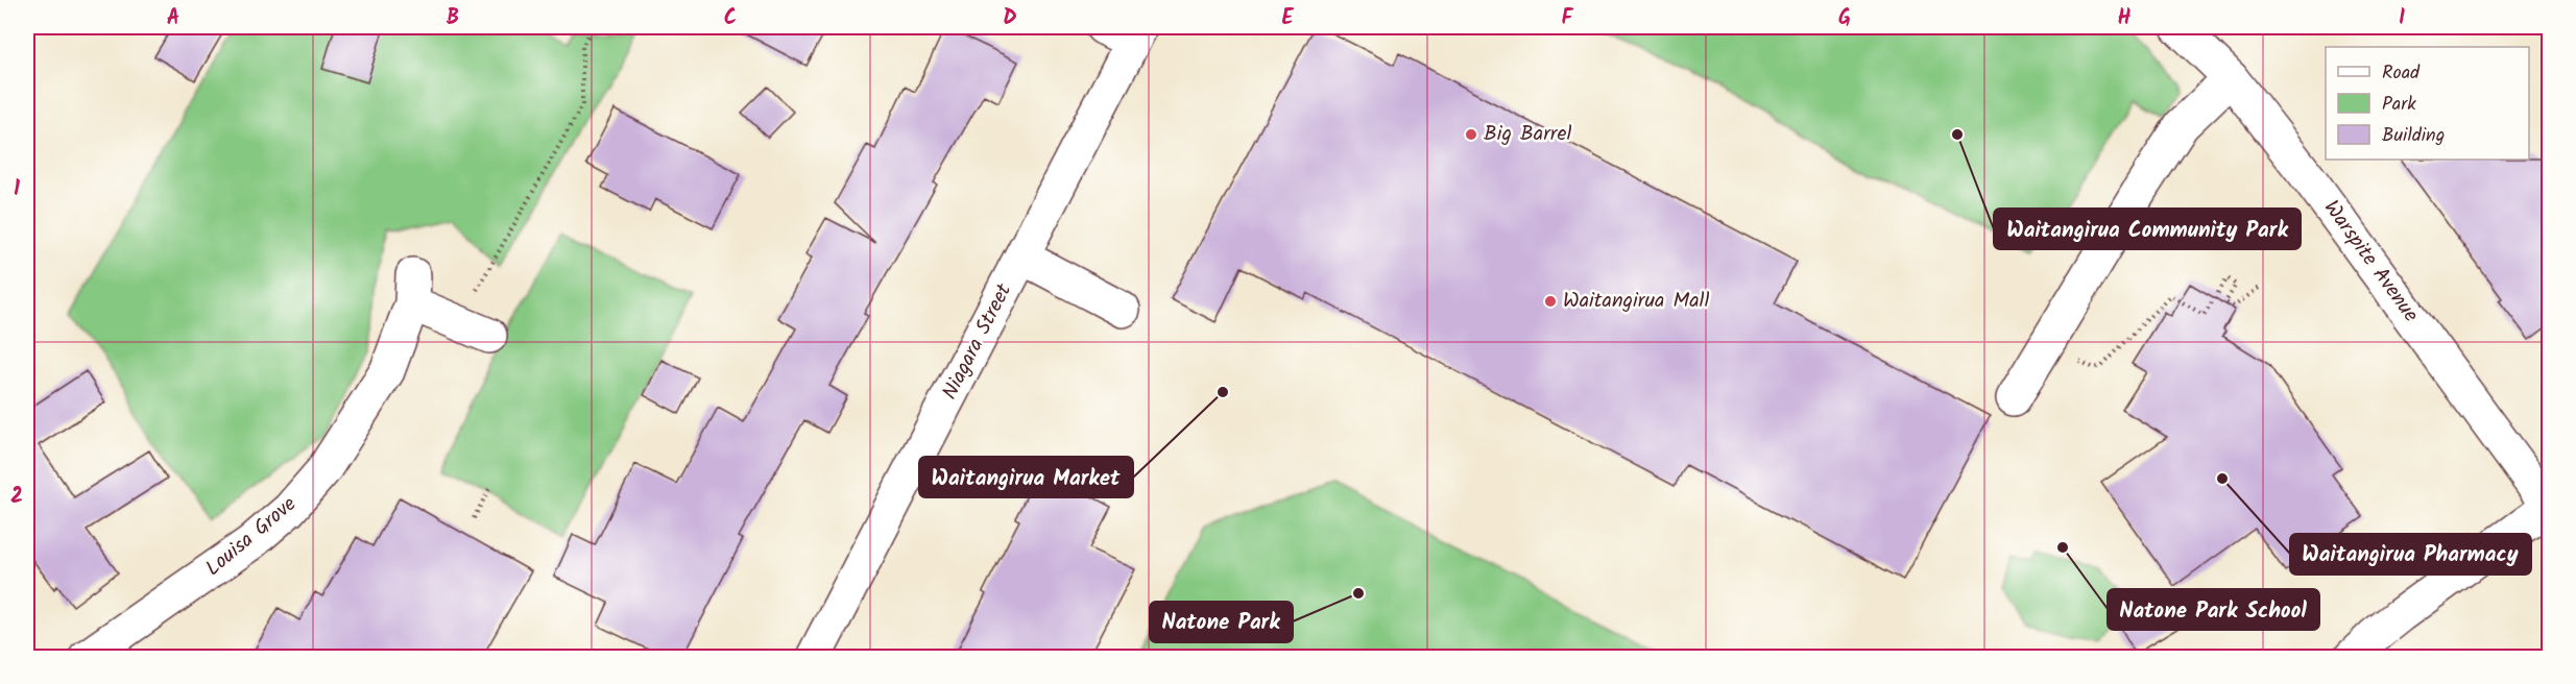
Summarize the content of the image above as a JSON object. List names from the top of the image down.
{
  "streets": {
    "street": ["Warspite Avenue", "Niagara Street", "Louisa Grove"]
  },
  "places": [
    "Big Barrel",
    "Waitangirua Community Park",
    "Waitangirua Mall",
    "Waitangirua Market",
    "Waitangirua Pharmacy",
    "Natone Park School",
    "Natone Park"
  ],
  "legend": ["Road", "Park", "Building"],
  "grid": {
    "columns": [
      "A",
      "B",
      "C",
      "D",
      "E",
      "F",
      "G",
      "H",
      "I"
    ],
    "rows": ["1", "2"]
  }
}
